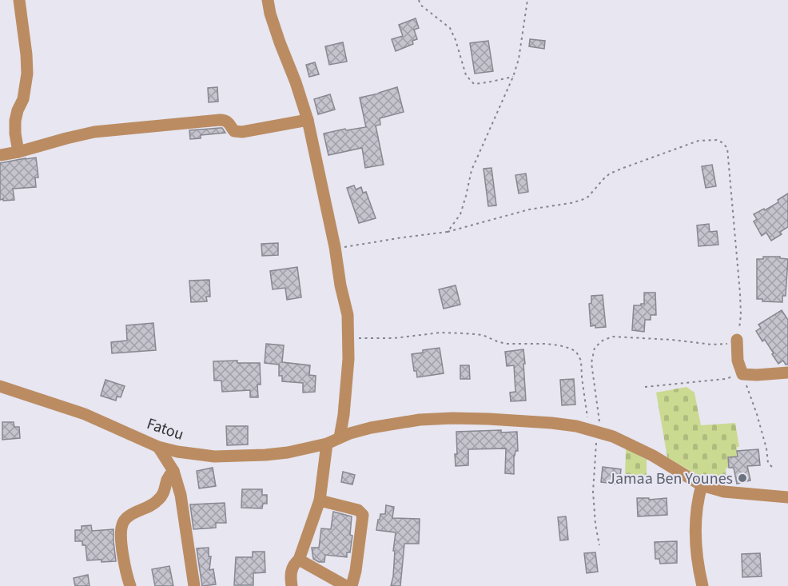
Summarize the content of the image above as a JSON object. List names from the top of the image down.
{
  "streets": {
    "street": ["Fatou"]
  },
  "places": ["Jamaa Ben Younes"]
}
